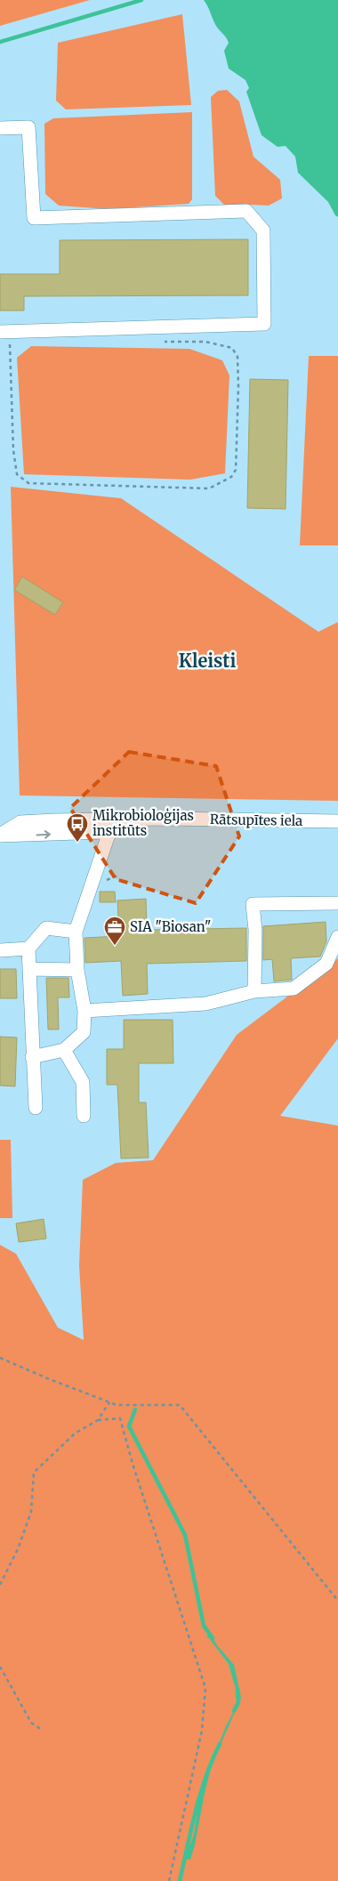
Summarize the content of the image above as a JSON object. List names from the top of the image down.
{
  "streets": {
    "street": ["Rātsupītes iela"]
  },
  "districts": ["Kleisti"],
  "places": {
    "bus stop": ["Mikrobioloģijas institūts"],
    "office": ["SIA \"Biosan\""]
  }
}
